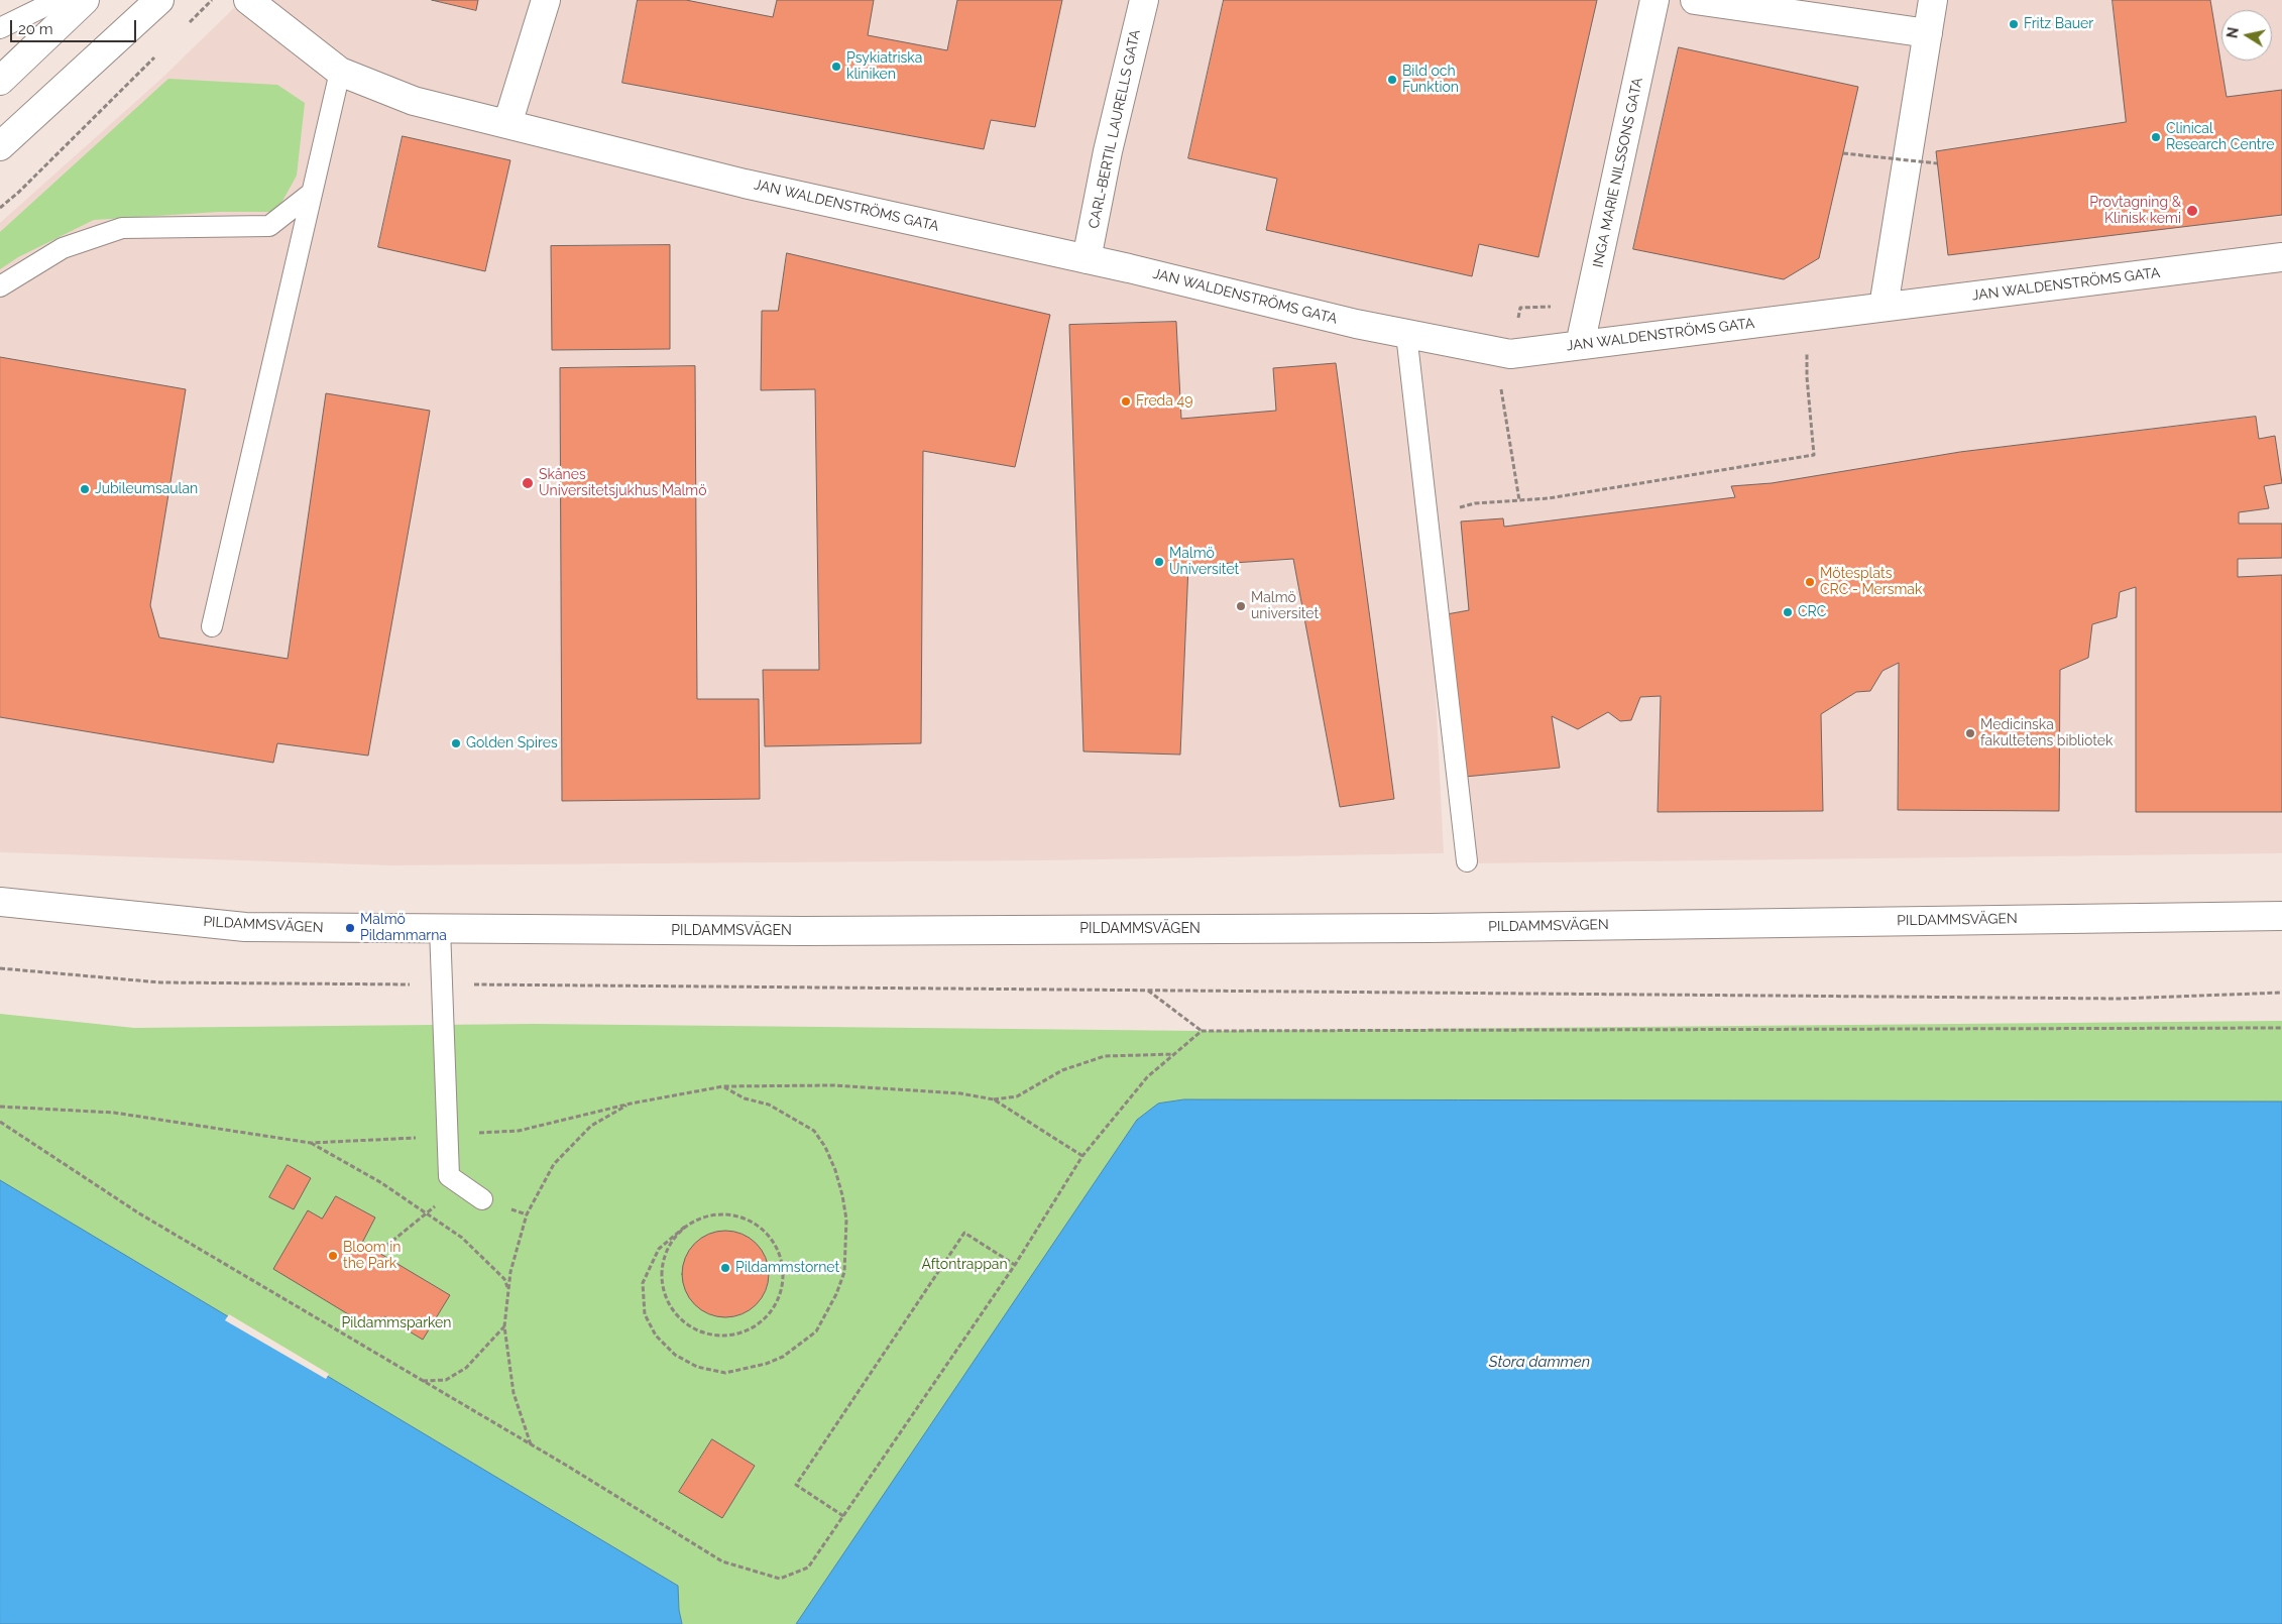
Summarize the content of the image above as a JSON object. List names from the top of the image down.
{
  "streets": {
    "street": [
      "CARL-BERTIL LAURELLS GATA",
      "INGA MARIE NILSSONS GATA",
      "JAN WALDENSTRÖMS GATA",
      "PILDAMMSVÄGEN"
    ]
  },
  "crossings": [
    ["CARL-BERTIL LAURELLS GATA", "JAN WALDENSTRÖMS GATA"],
    ["INGA MARIE NILSSONS GATA", "JAN WALDENSTRÖMS GATA"]
  ],
  "water": ["Stora dammen"],
  "parks": ["Aftontrappan", "Pildammsparken"],
  "places": [
    "Fritz Bauer",
    "Psykiatriska kliniken",
    "Bild och Funktion",
    "Clinical Research Centre",
    "Provtagning & Klinisk kemi",
    "Freda 49",
    "Skånes Universitetsjukhus Malmö",
    "Jubileumsaulan",
    "Malmö Universitet",
    "Mötesplats CRC - Mersmak",
    "Malmö universitet",
    "CRC",
    "Medicinska fakultetens bibliotek",
    "Golden Spires",
    "Malmö Pildammarna",
    "Bloom in the Park",
    "Pildammstornet"
  ],
  "scale_bar": "20 m",
  "north": "left"
}
